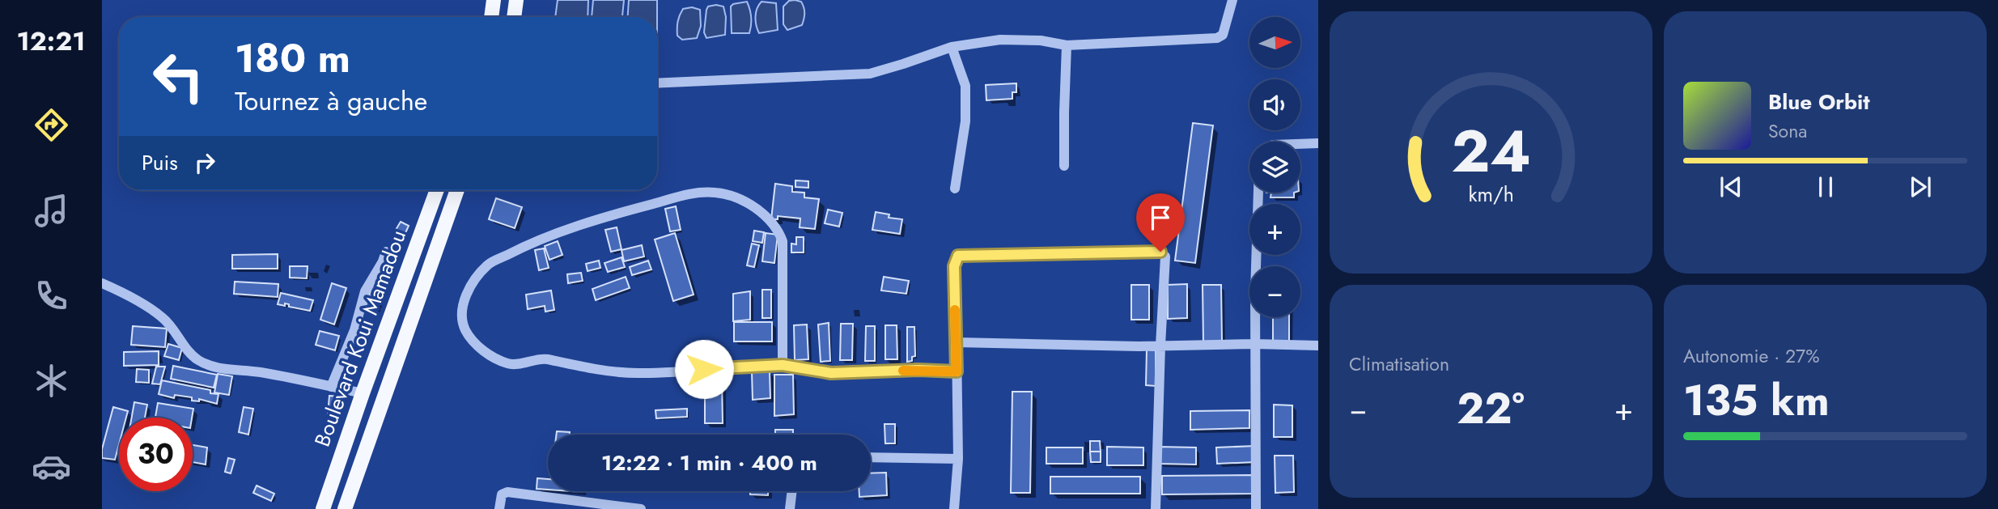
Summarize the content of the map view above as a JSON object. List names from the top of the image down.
{
  "streets": {
    "main road": ["Boulevard Koui Mamadou"]
  },
  "north": "right",
  "page": {
    "tabs": "12:21",
    "map_buttons": ["+", "−"],
    "turn": ["180 m", "Tournez à gauche"],
    "song": ["Blue Orbit", "Sona"],
    "then": "Puis",
    "tile": [
      "Climatisation",
      ["Autonomie · 27%", "135 km"]
    ],
    "heat": ["−", "22°", "+"],
    "limit": "30",
    "trip": "12:22 · 1 min · 400 m",
    "gauge": ["24", "km/h"]
  }
}
